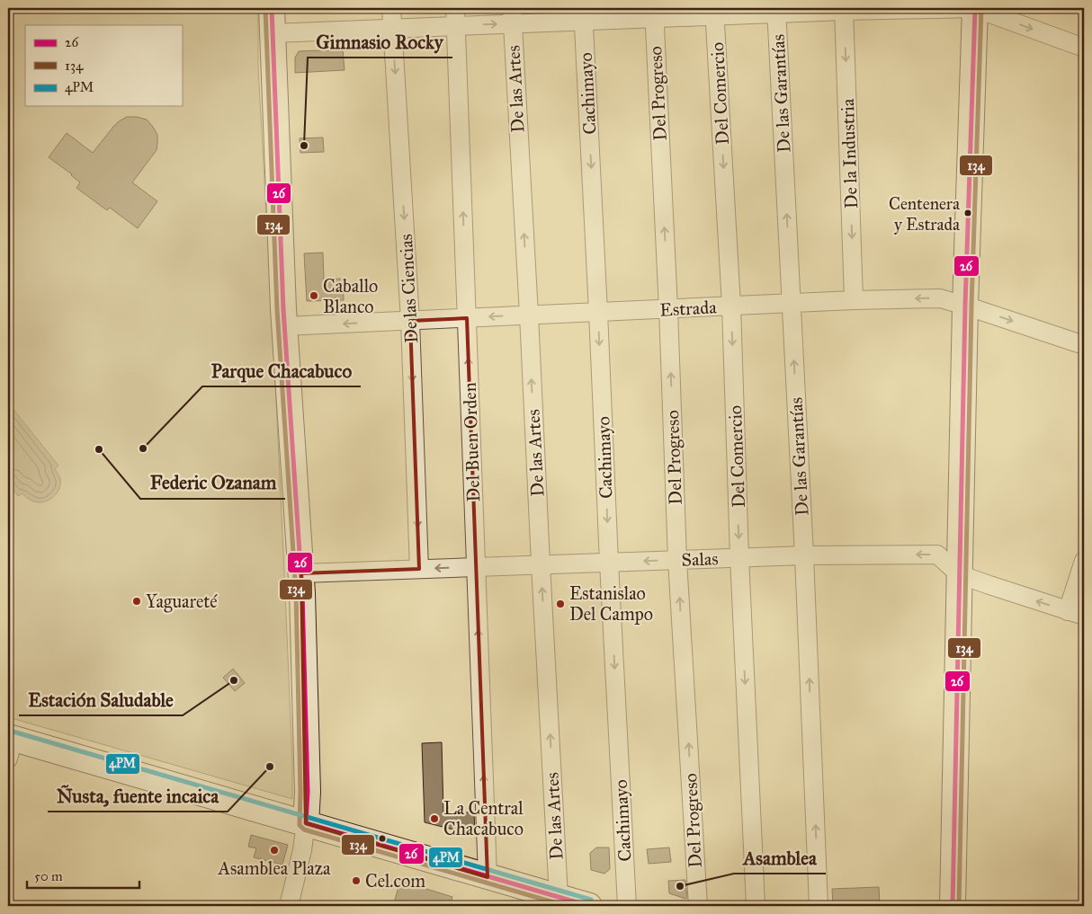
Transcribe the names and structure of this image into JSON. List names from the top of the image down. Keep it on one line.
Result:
{"streets":{"street":["De las Artes","Cachimayo","Del Progreso","Del Comercio","De las Garantías","De la Industria","De las Ciencias","Estrada","Del Buen Orden","Salas"]},"crossings":[["De las Artes","Estrada"],["De las Artes","Salas"],["Cachimayo","Estrada"],["Cachimayo","Salas"],["Del Progreso","Estrada"],["Del Progreso","Salas"],["Del Comercio","Estrada"],["Del Comercio","Salas"],["De las Garantías","Estrada"],["De las Garantías","Salas"],["De la Industria","Estrada"],["De las Ciencias","Estrada"],["De las Ciencias","Salas"],["Estrada","Del Buen Orden"],["Del Buen Orden","Salas"]],"one_way":["De las Artes","Cachimayo","Del Progreso","Del Comercio","Del Buen Orden","Salas"],"places":["Gimnasio Rocky","Centenera y Estrada","Caballo Blanco","Parque Chacabuco","Federic Ozanam","Yaguareté","Estanislao Del Campo","Estación Saludable","Ñusta, fuente incaica","La Central Chacabuco","Asamblea Plaza","Cel.com","Asamblea"],"lines":["transit line 26","transit line 134","transit line 4PM"],"legend":["26","134","4PM"],"scale_bar":"50 m"}
